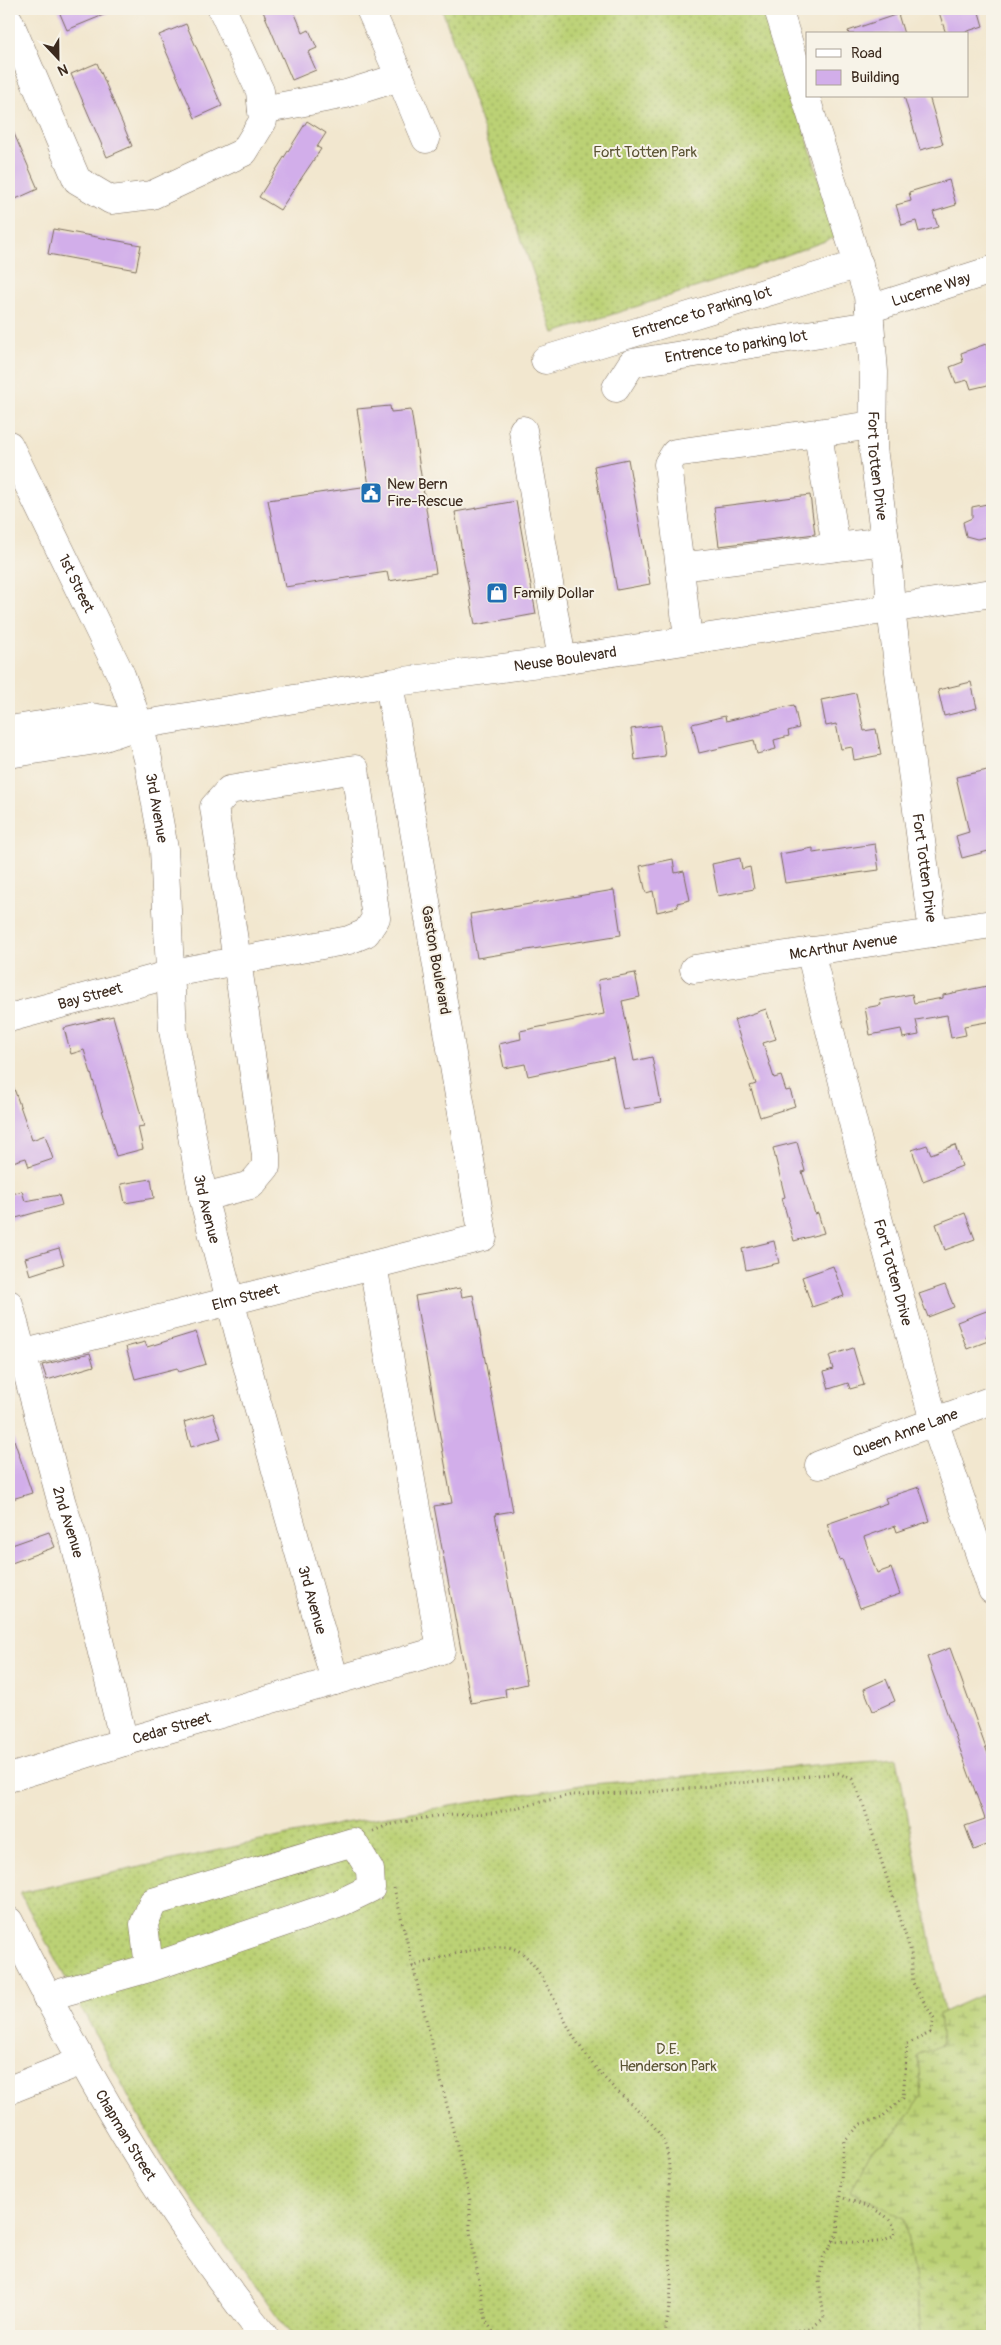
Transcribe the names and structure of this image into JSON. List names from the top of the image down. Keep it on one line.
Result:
{"streets":{"street":["Lucerne Way","Entrence to Parking lot","Entrence to parking lot","Fort Totten Drive","1st Street","Neuse Boulevard","3rd Avenue","McArthur Avenue","Gaston Boulevard","Bay Street","Elm Street","Queen Anne Lane","2nd Avenue","Cedar Street","Chapman Street"]},"crossings":[["Lucerne Way","Entrence to parking lot"],["Lucerne Way","Fort Totten Drive"],["Entrence to Parking lot","Fort Totten Drive"],["Entrence to parking lot","Fort Totten Drive"],["Fort Totten Drive","Neuse Boulevard"],["Fort Totten Drive","McArthur Avenue"],["Fort Totten Drive","Queen Anne Lane"],["1st Street","Neuse Boulevard"],["1st Street","3rd Avenue"],["Neuse Boulevard","3rd Avenue"],["Neuse Boulevard","Gaston Boulevard"],["3rd Avenue","Bay Street"],["3rd Avenue","Elm Street"],["3rd Avenue","Cedar Street"],["Gaston Boulevard","Elm Street"],["Elm Street","2nd Avenue"],["Elm Street","Cedar Street"],["2nd Avenue","Cedar Street"]],"parks":["Fort Totten Park","D.E. Henderson Park"],"places":{"public building":["New Bern Fire-Rescue"],"shop":["Family Dollar"]},"legend":["Road","Building"],"north":"bottom"}
